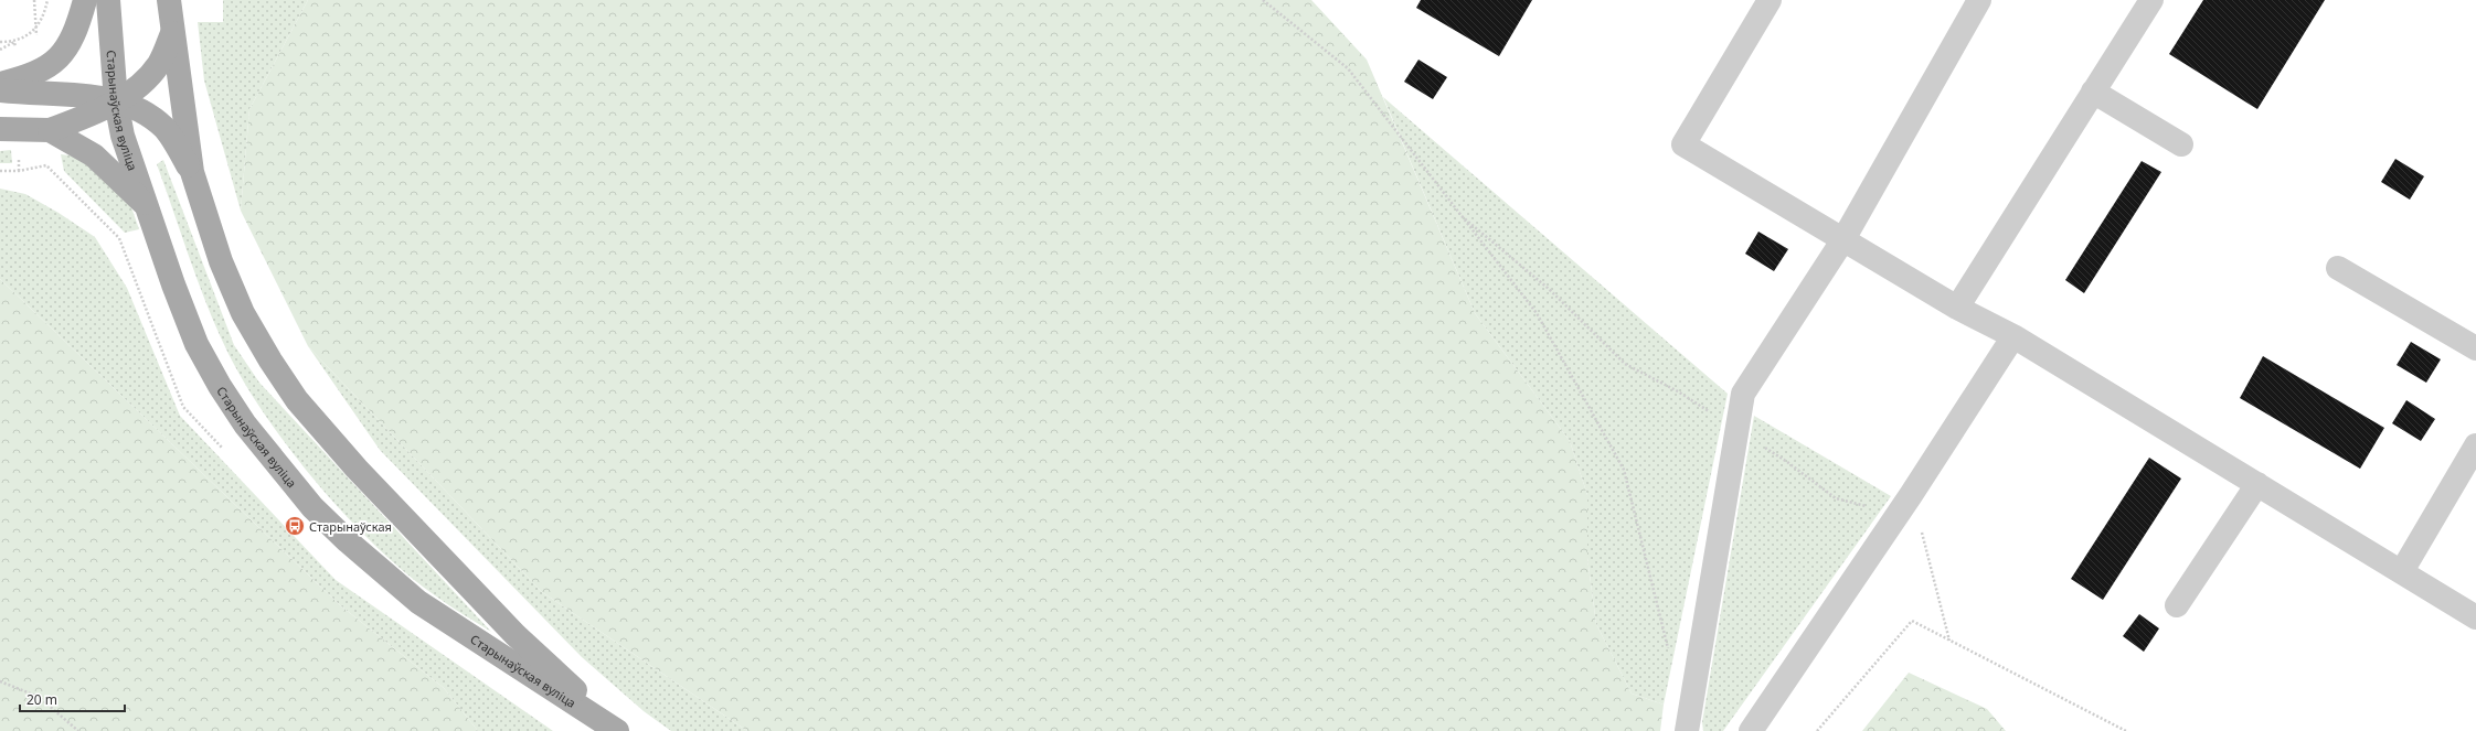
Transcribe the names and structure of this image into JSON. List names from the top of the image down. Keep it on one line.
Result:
{"streets":{"main road":["Старынаўская вуліца"]},"places":{"bus stop":["Старынаўская"]},"scale_bar":"20 m"}
